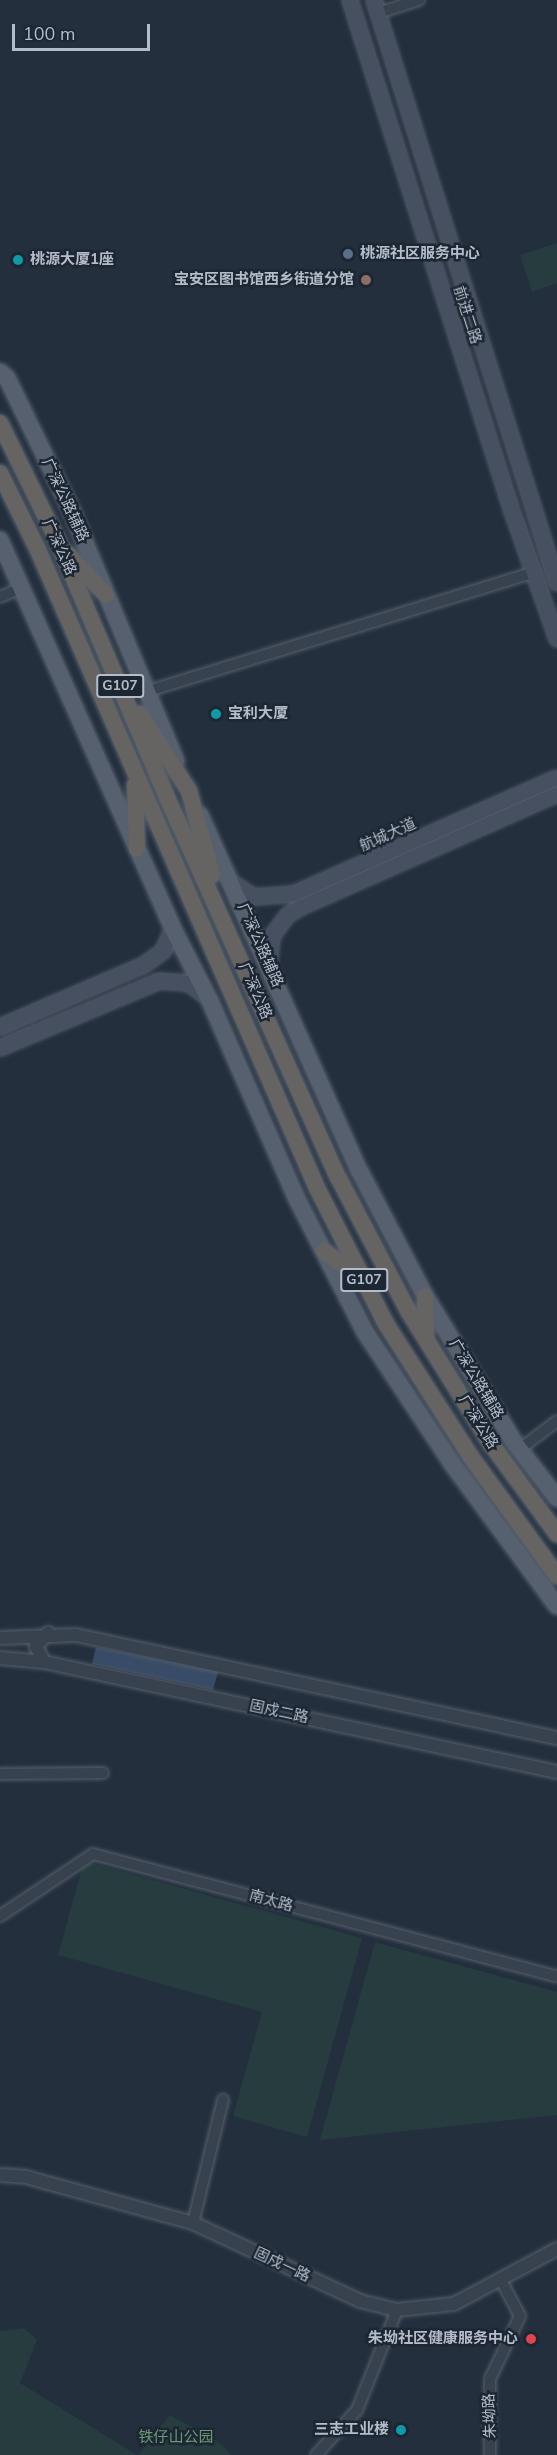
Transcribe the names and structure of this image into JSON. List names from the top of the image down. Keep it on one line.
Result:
{"streets":{"highway":["广深公路","G107"],"main road":["前进二路","广深公路辅路","航城大道"],"street":["固戍二路","南太路","固戍一路","朱坳路"]},"crossings":[["广深公路辅路","航城大道"],["固戍一路","朱坳路"]],"parks":["铁仔山公园"],"places":["桃源社区服务中心","桃源大厦1座","宝安区图书馆西乡街道分馆","宝利大厦","朱坳社区健康服务中心","三志工业楼"],"scale_bar":"100 m"}
